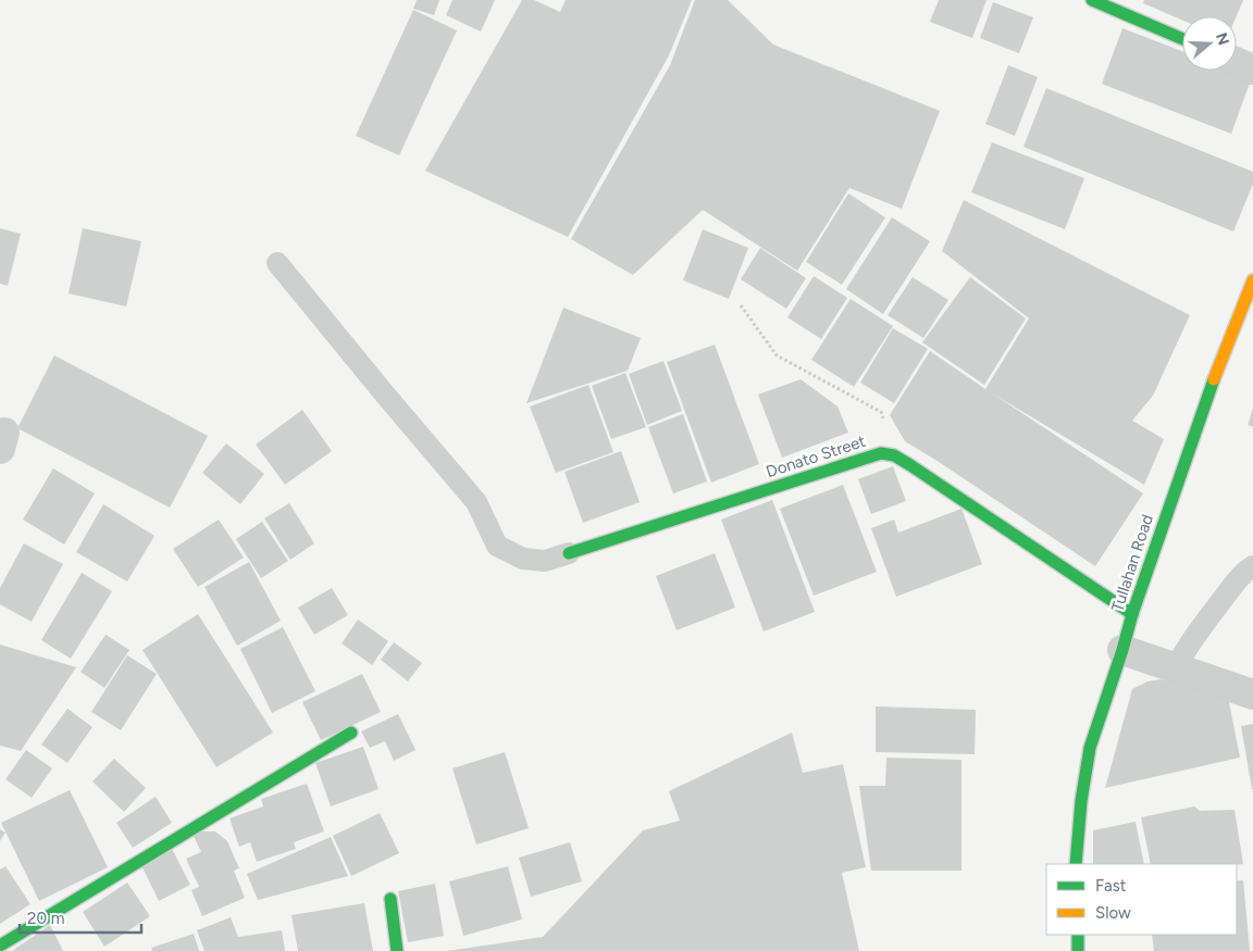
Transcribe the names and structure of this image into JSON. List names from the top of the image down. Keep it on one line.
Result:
{"streets":{"street":["Donato Street","Tullahan Road"]},"legend":["Fast","Slow"],"scale_bar":"20 m","north":"right"}
